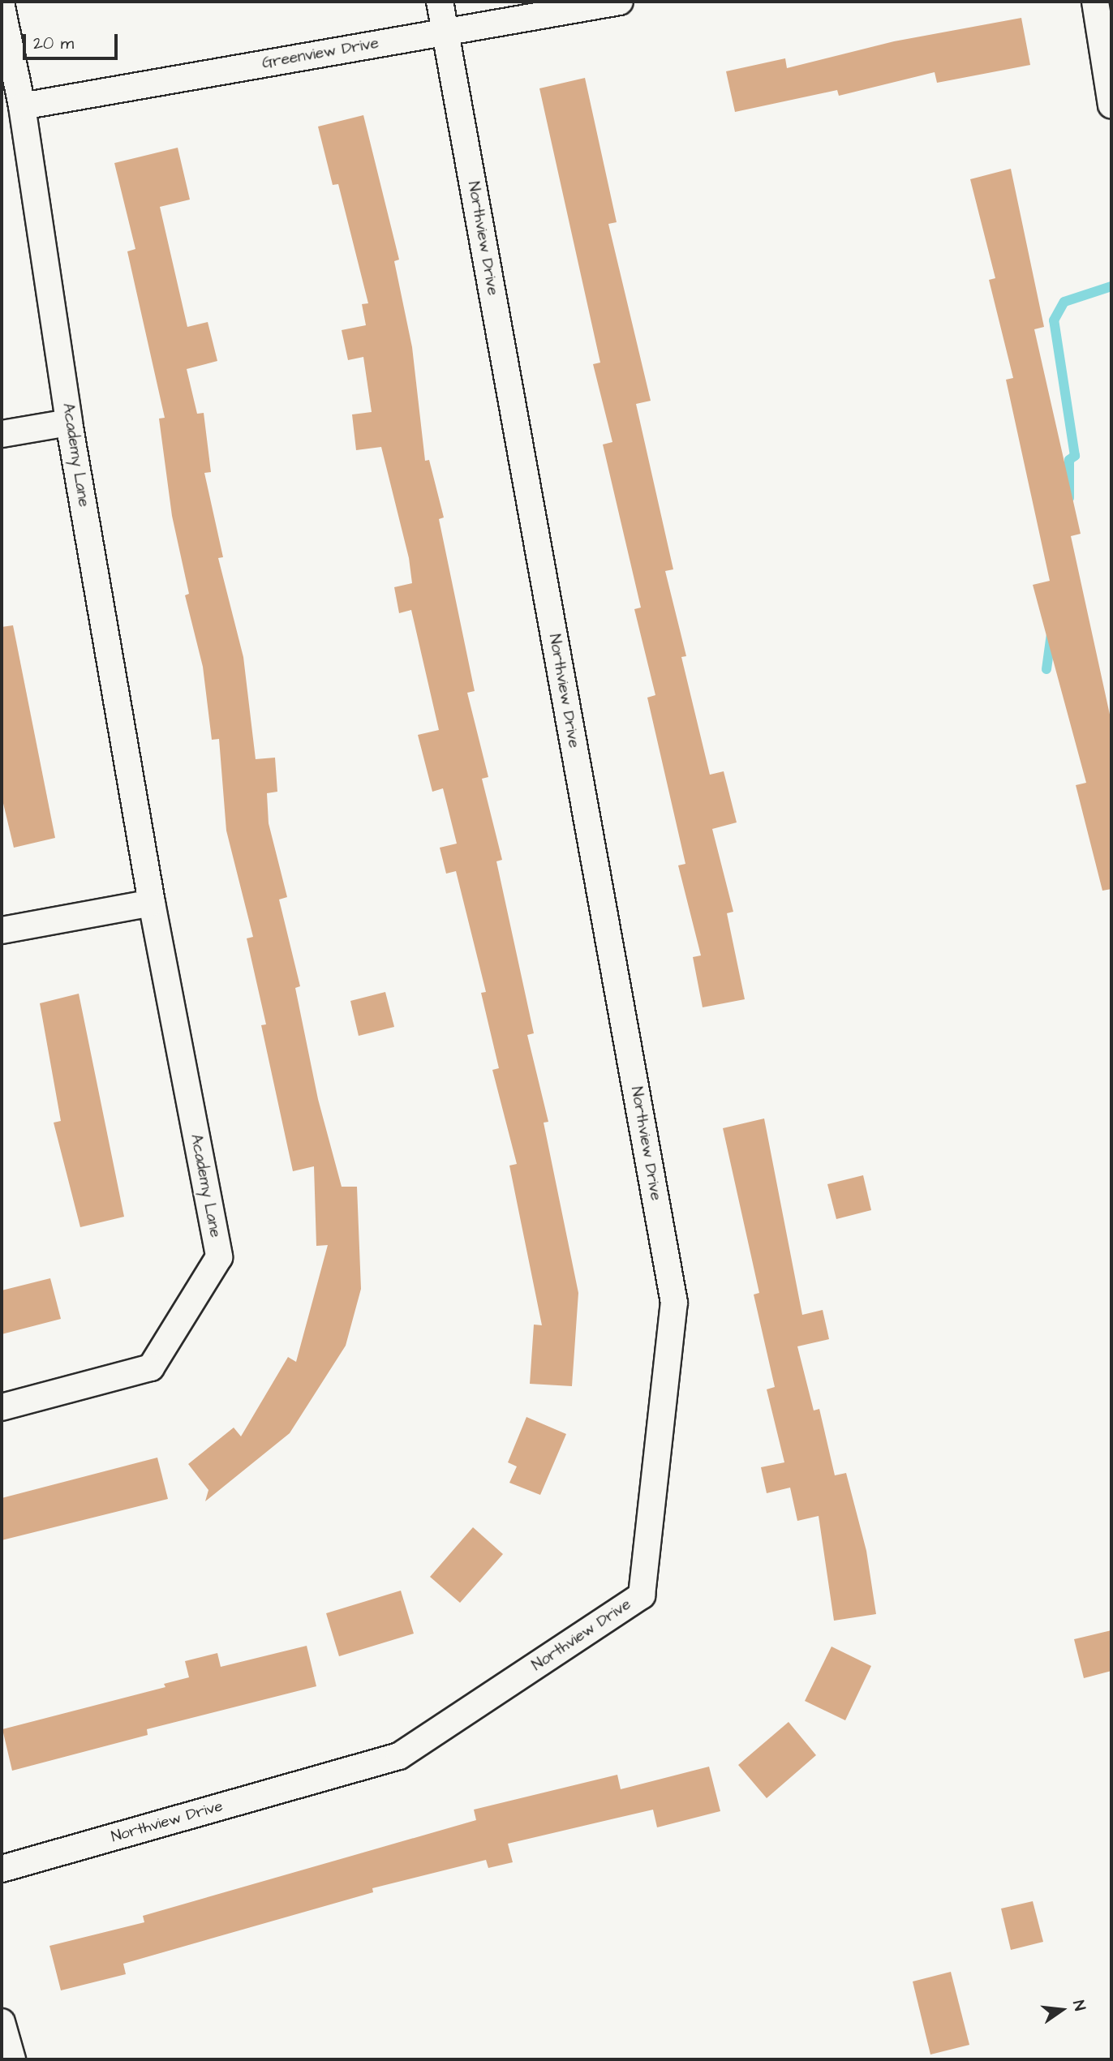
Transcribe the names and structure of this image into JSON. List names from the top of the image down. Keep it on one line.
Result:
{"streets":{"street":["Greenview Drive","Northview Drive","Academy Lane"]},"crossings":[["Greenview Drive","Northview Drive"],["Greenview Drive","Academy Lane"]],"scale_bar":"20 m","north":"right"}
